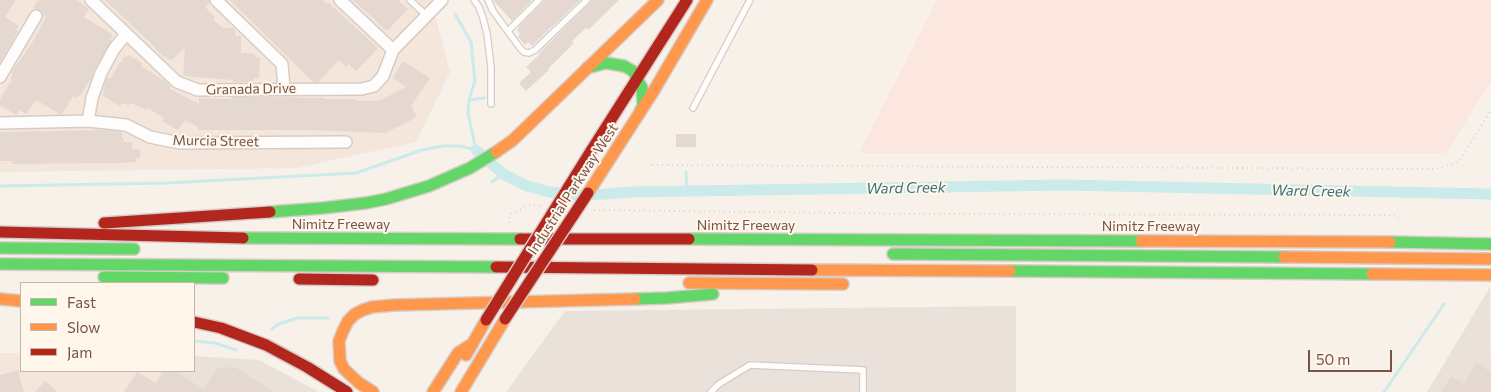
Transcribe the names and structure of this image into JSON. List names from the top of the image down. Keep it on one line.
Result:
{"streets":{"main road":["Industrial Parkway West","Nimitz Freeway"],"street":["Granada Drive","Murcia Street"]},"water":["Ward Creek"],"legend":["Fast","Slow","Jam"],"scale_bar":"50 m"}
